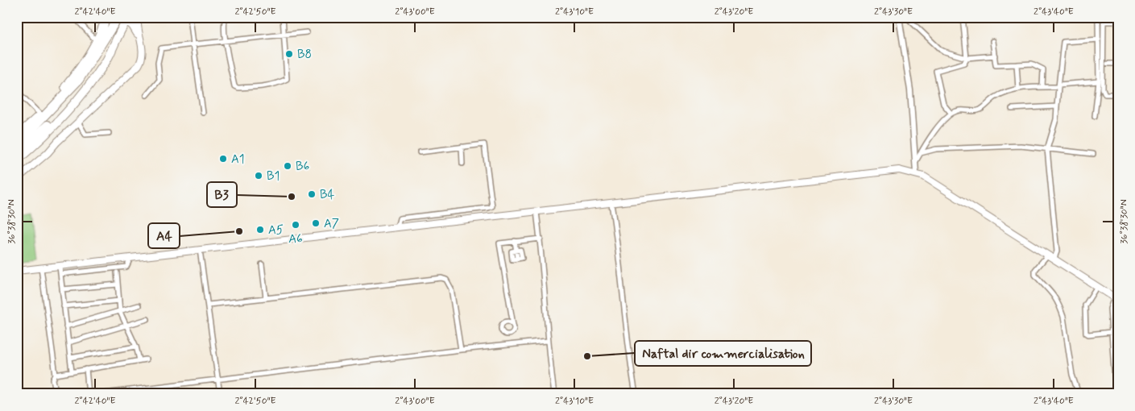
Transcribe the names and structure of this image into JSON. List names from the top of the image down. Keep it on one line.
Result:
{"places":["B8","A1","B6","B1","B4","B3","A7","A6","A5","A4","Naftal dir commercialisation"],"coordinates":["2°42'40\"E","2°42'50\"E","2°43'00\"E","2°43'10\"E","2°43'20\"E","2°43'30\"E","2°43'40\"E","36°38'30\"N"]}
